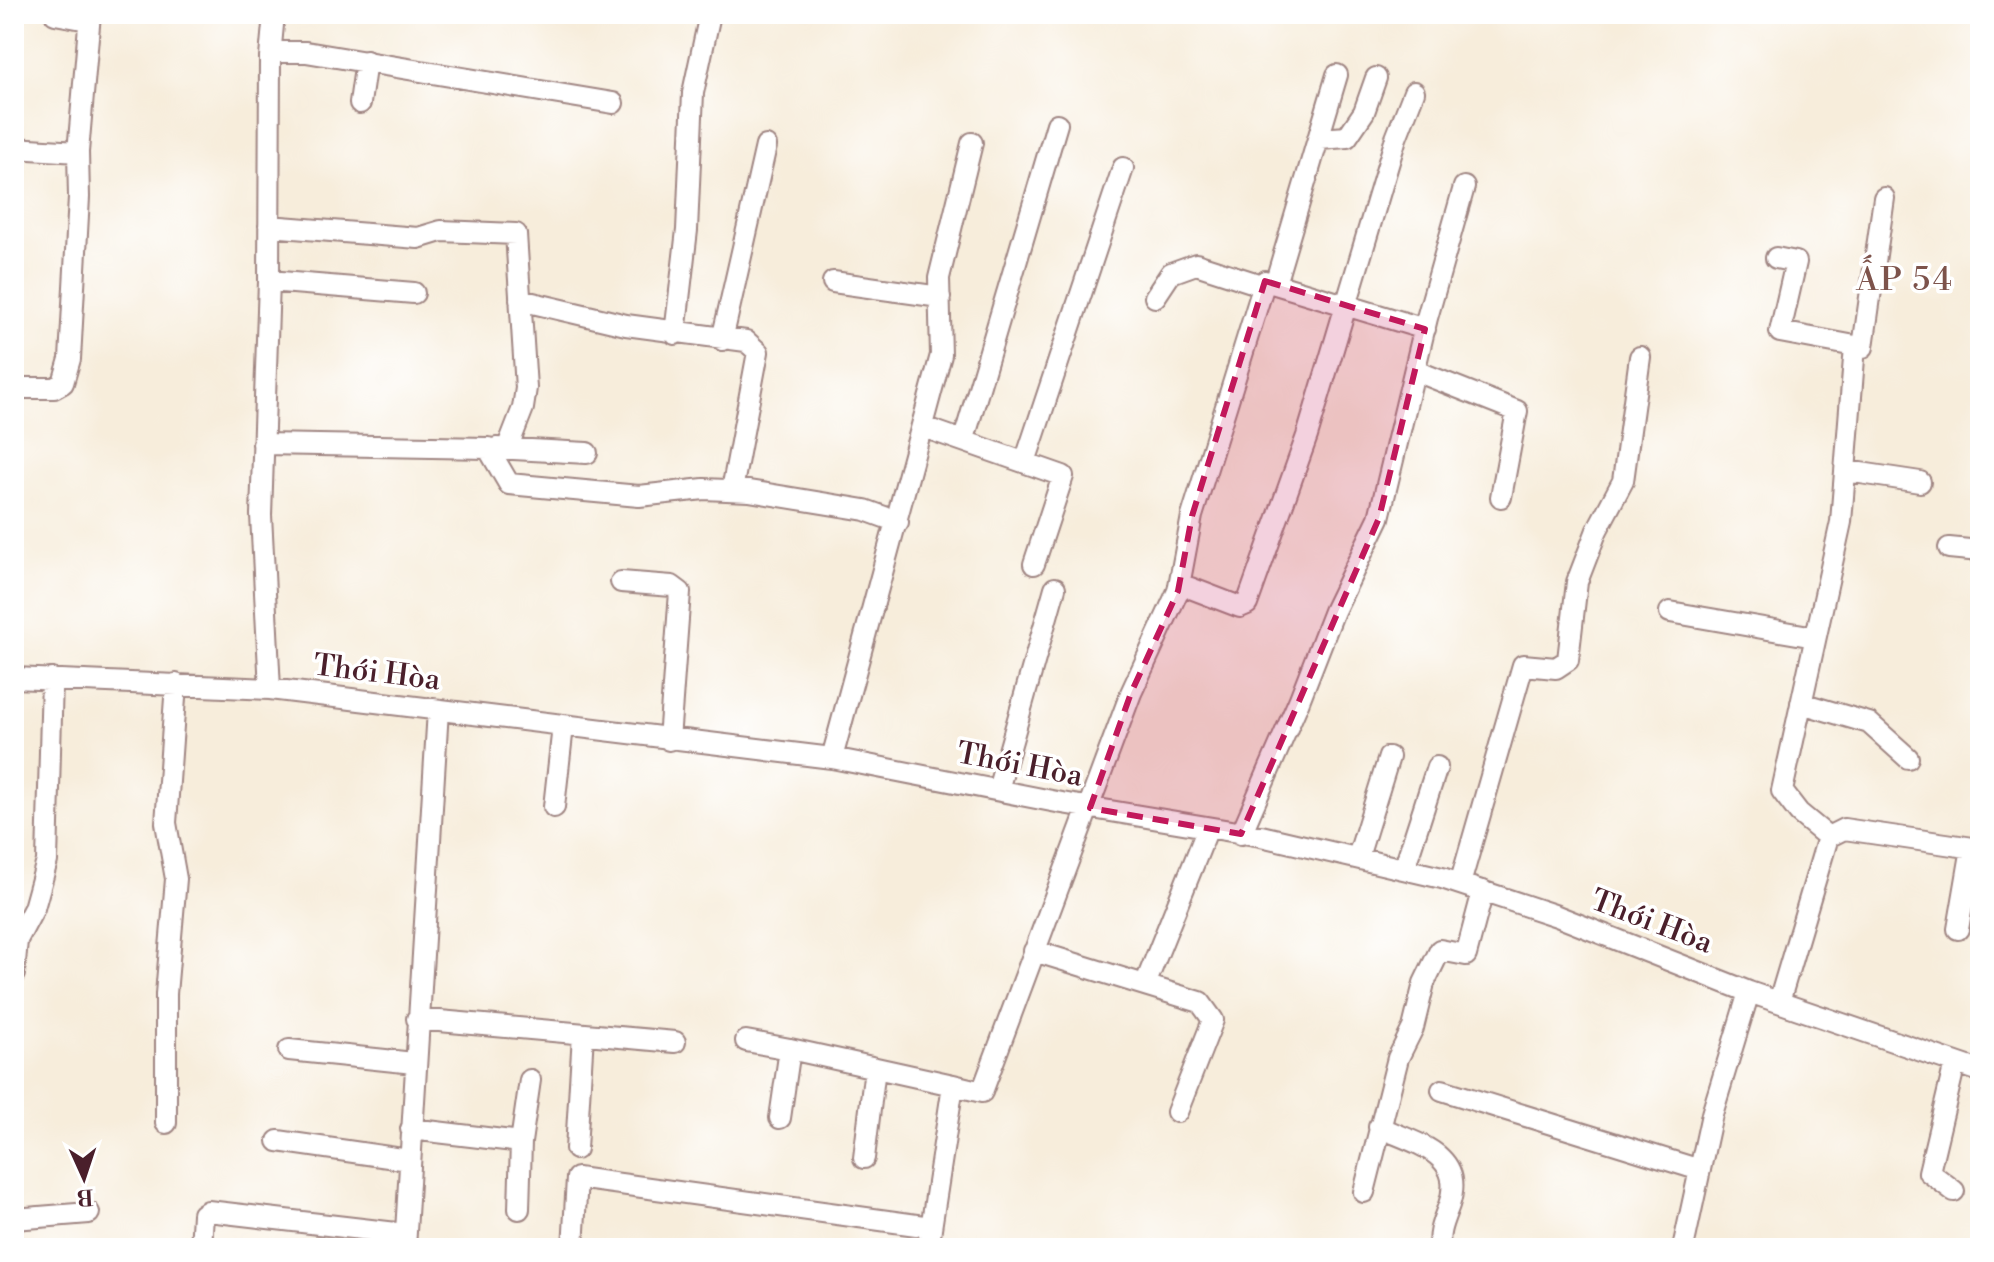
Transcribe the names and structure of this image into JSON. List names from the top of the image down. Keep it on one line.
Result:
{"streets":{"street":["Thới Hòa"]},"districts":["ẤP 54"],"north":"bottom"}
